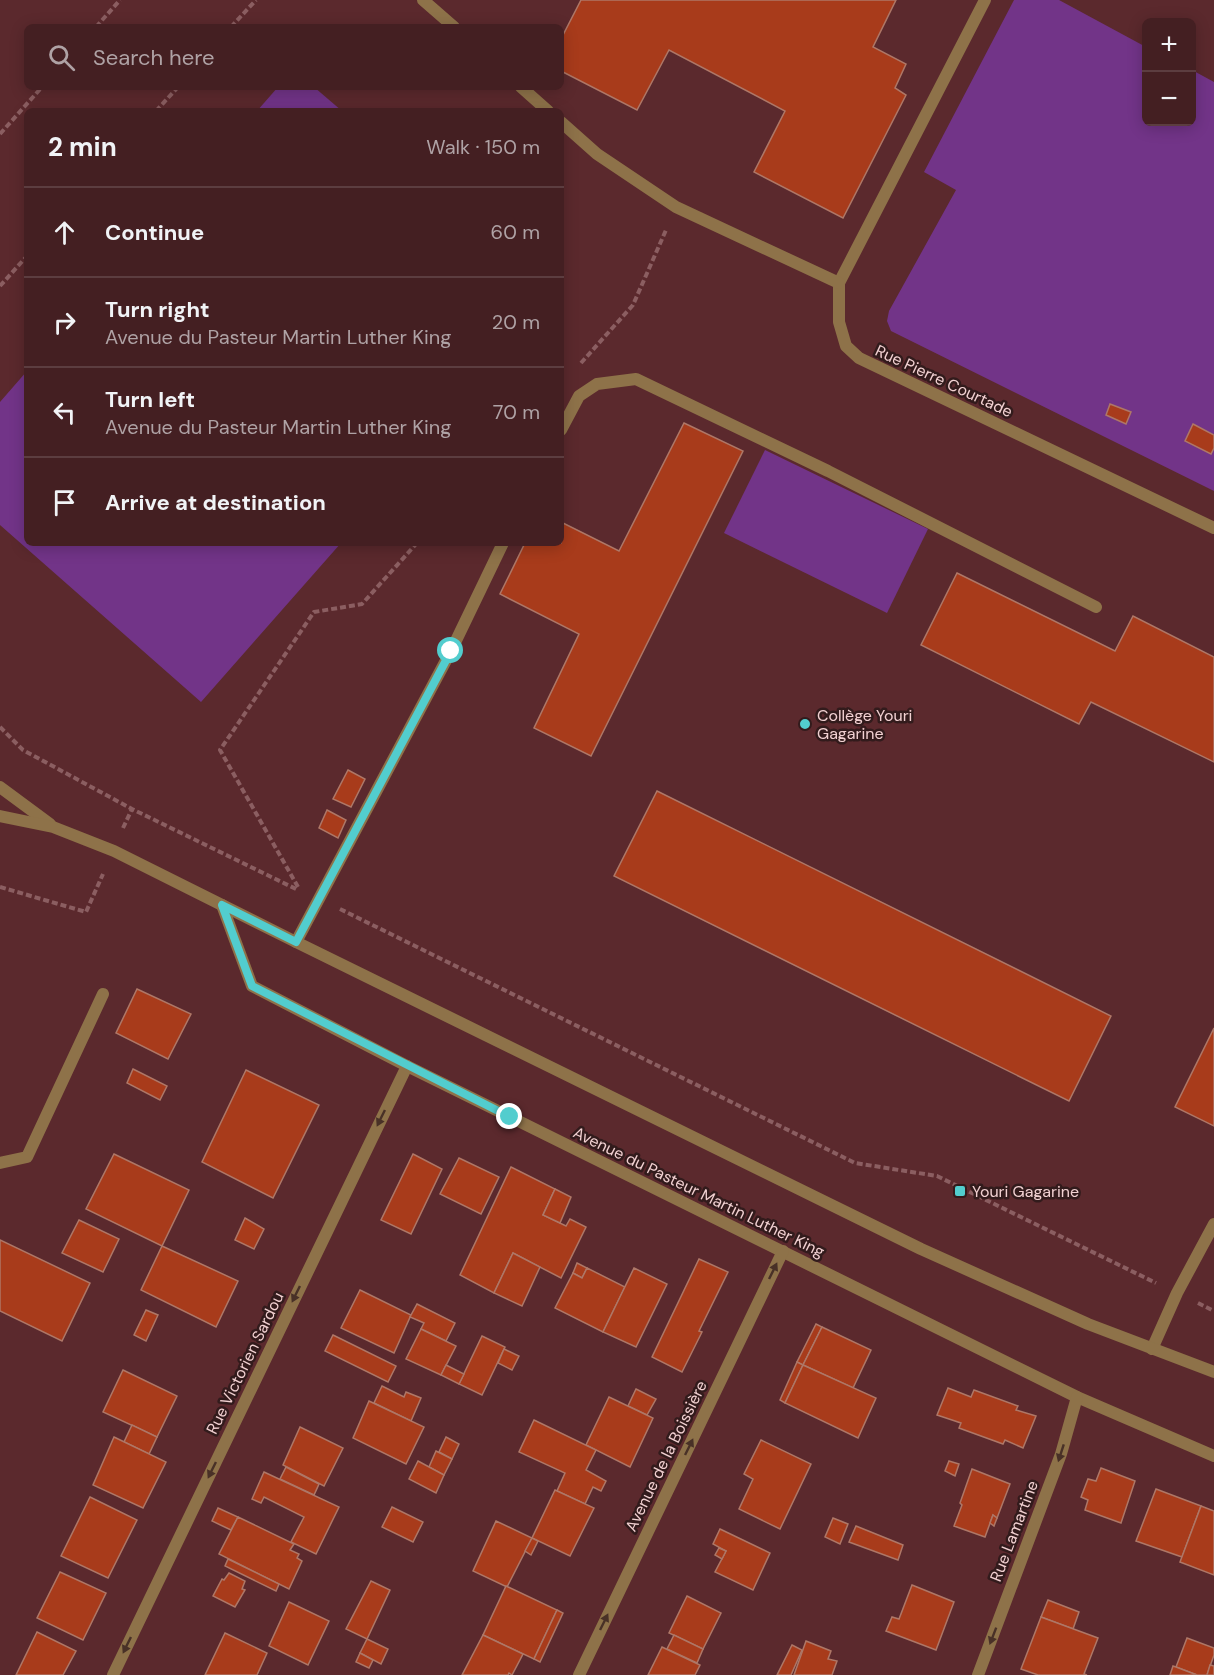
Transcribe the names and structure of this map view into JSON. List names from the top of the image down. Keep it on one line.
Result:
{"streets":{"street":["Rue Pierre Courtade","Avenue du Pasteur Martin Luther King","Rue Victorien Sardou","Avenue de la Boissière","Rue Lamartine"]},"crossings":[["Avenue du Pasteur Martin Luther King","Rue Victorien Sardou"],["Avenue du Pasteur Martin Luther King","Avenue de la Boissière"],["Avenue du Pasteur Martin Luther King","Rue Lamartine"]],"one_way":["Rue Victorien Sardou","Avenue de la Boissière","Rue Lamartine"],"places":{"other":["Collège Youri Gagarine"],"transit":["Youri Gagarine"]},"page":{"map_buttons":["+","−"],"search":"Search here","heading":["2 min","Walk · 150 m"],"list":[["Continue","60 m"],["Turn right","Avenue du Pasteur Martin Luther King","20 m"],["Turn left","Avenue du Pasteur Martin Luther King","70 m"],"Arrive at destination"]}}
